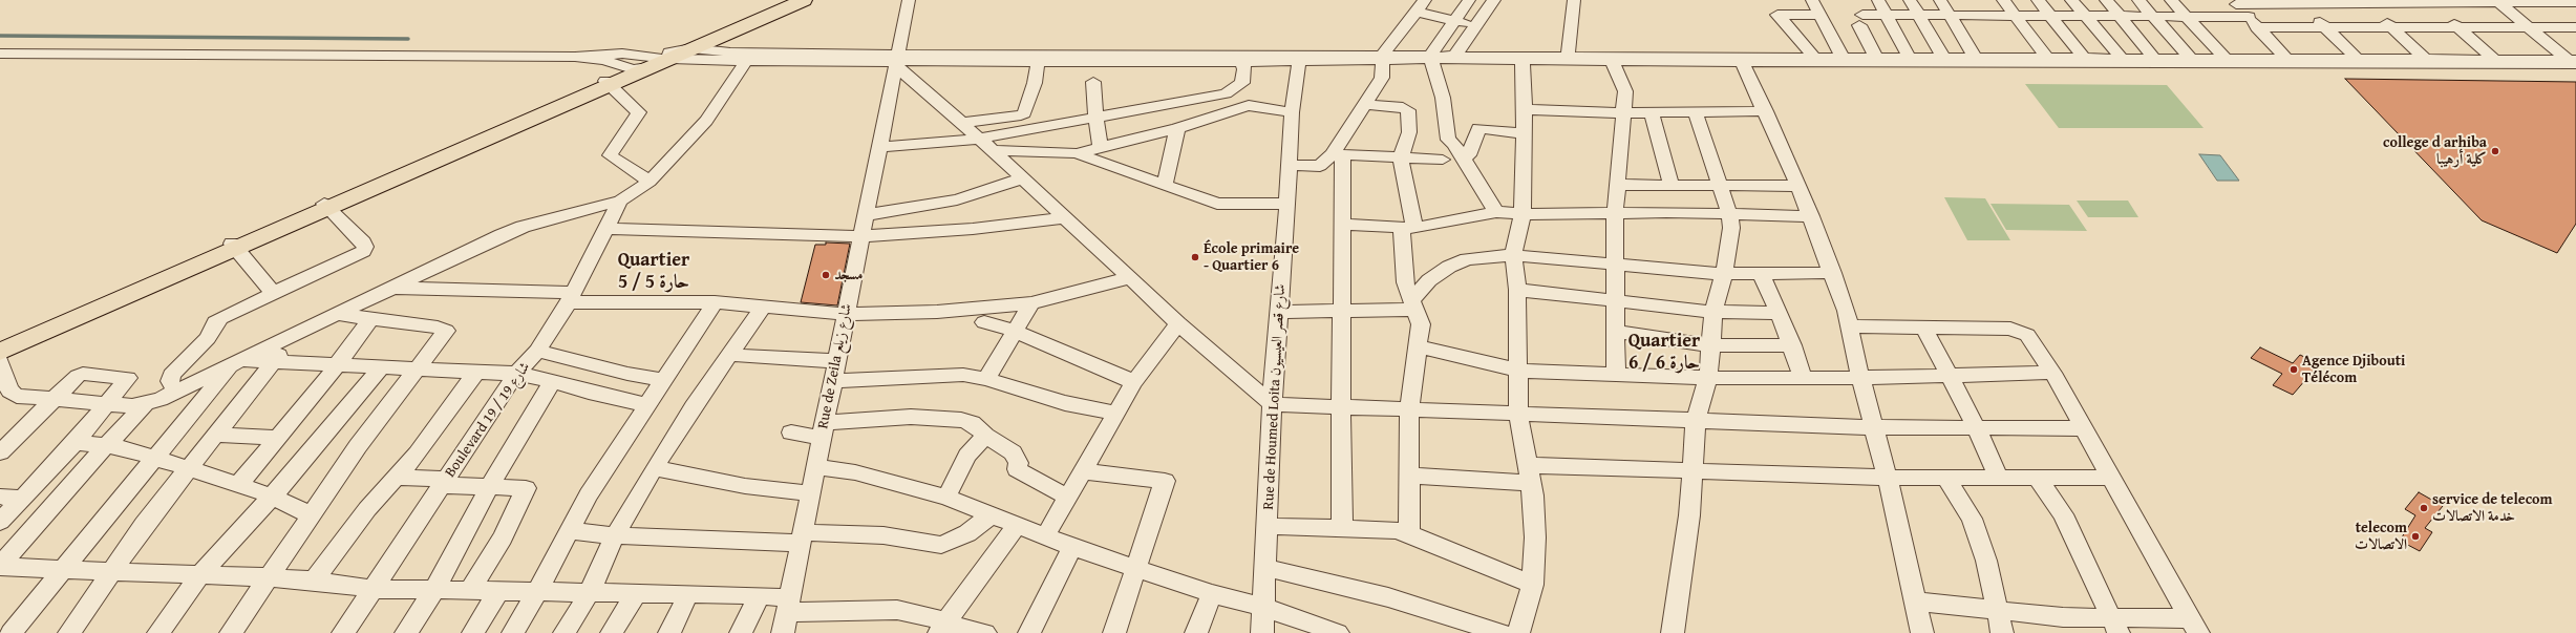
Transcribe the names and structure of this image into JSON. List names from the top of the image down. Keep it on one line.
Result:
{"streets":{"street":["Rue de Zeila شارع زيلع","Rue de Houmed Loita شارع قصر العيسيون","Boulevard 19 / شارع 19"]},"districts":["Quartier 5 / حارة 5","Quartier 6 / حارة 6"],"places":["college d arhiba كلية أرهيبا","École primaire - Quartier 6","مسجد","Agence Djibouti Télécom","service de telecom خدمة الاتصالات","telecom الاتصالات"]}
